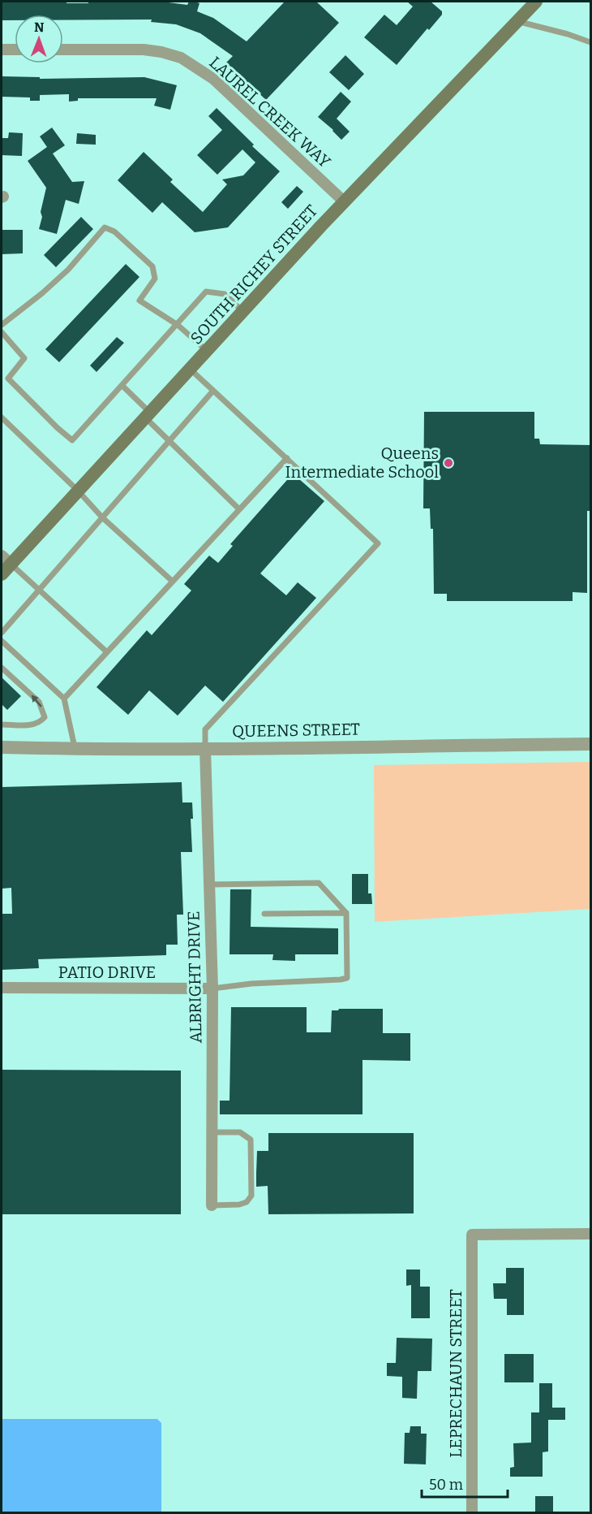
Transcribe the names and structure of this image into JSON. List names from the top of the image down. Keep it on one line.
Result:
{"streets":{"main road":["SOUTH RICHEY STREET"],"street":["LAUREL CREEK WAY","QUEENS STREET","PATIO DRIVE","ALBRIGHT DRIVE","LEPRECHAUN STREET"]},"crossings":[["LAUREL CREEK WAY","SOUTH RICHEY STREET"],["QUEENS STREET","ALBRIGHT DRIVE"],["PATIO DRIVE","ALBRIGHT DRIVE"]],"places":["Queens Intermediate School"],"scale_bar":"50 m","north":"top"}
